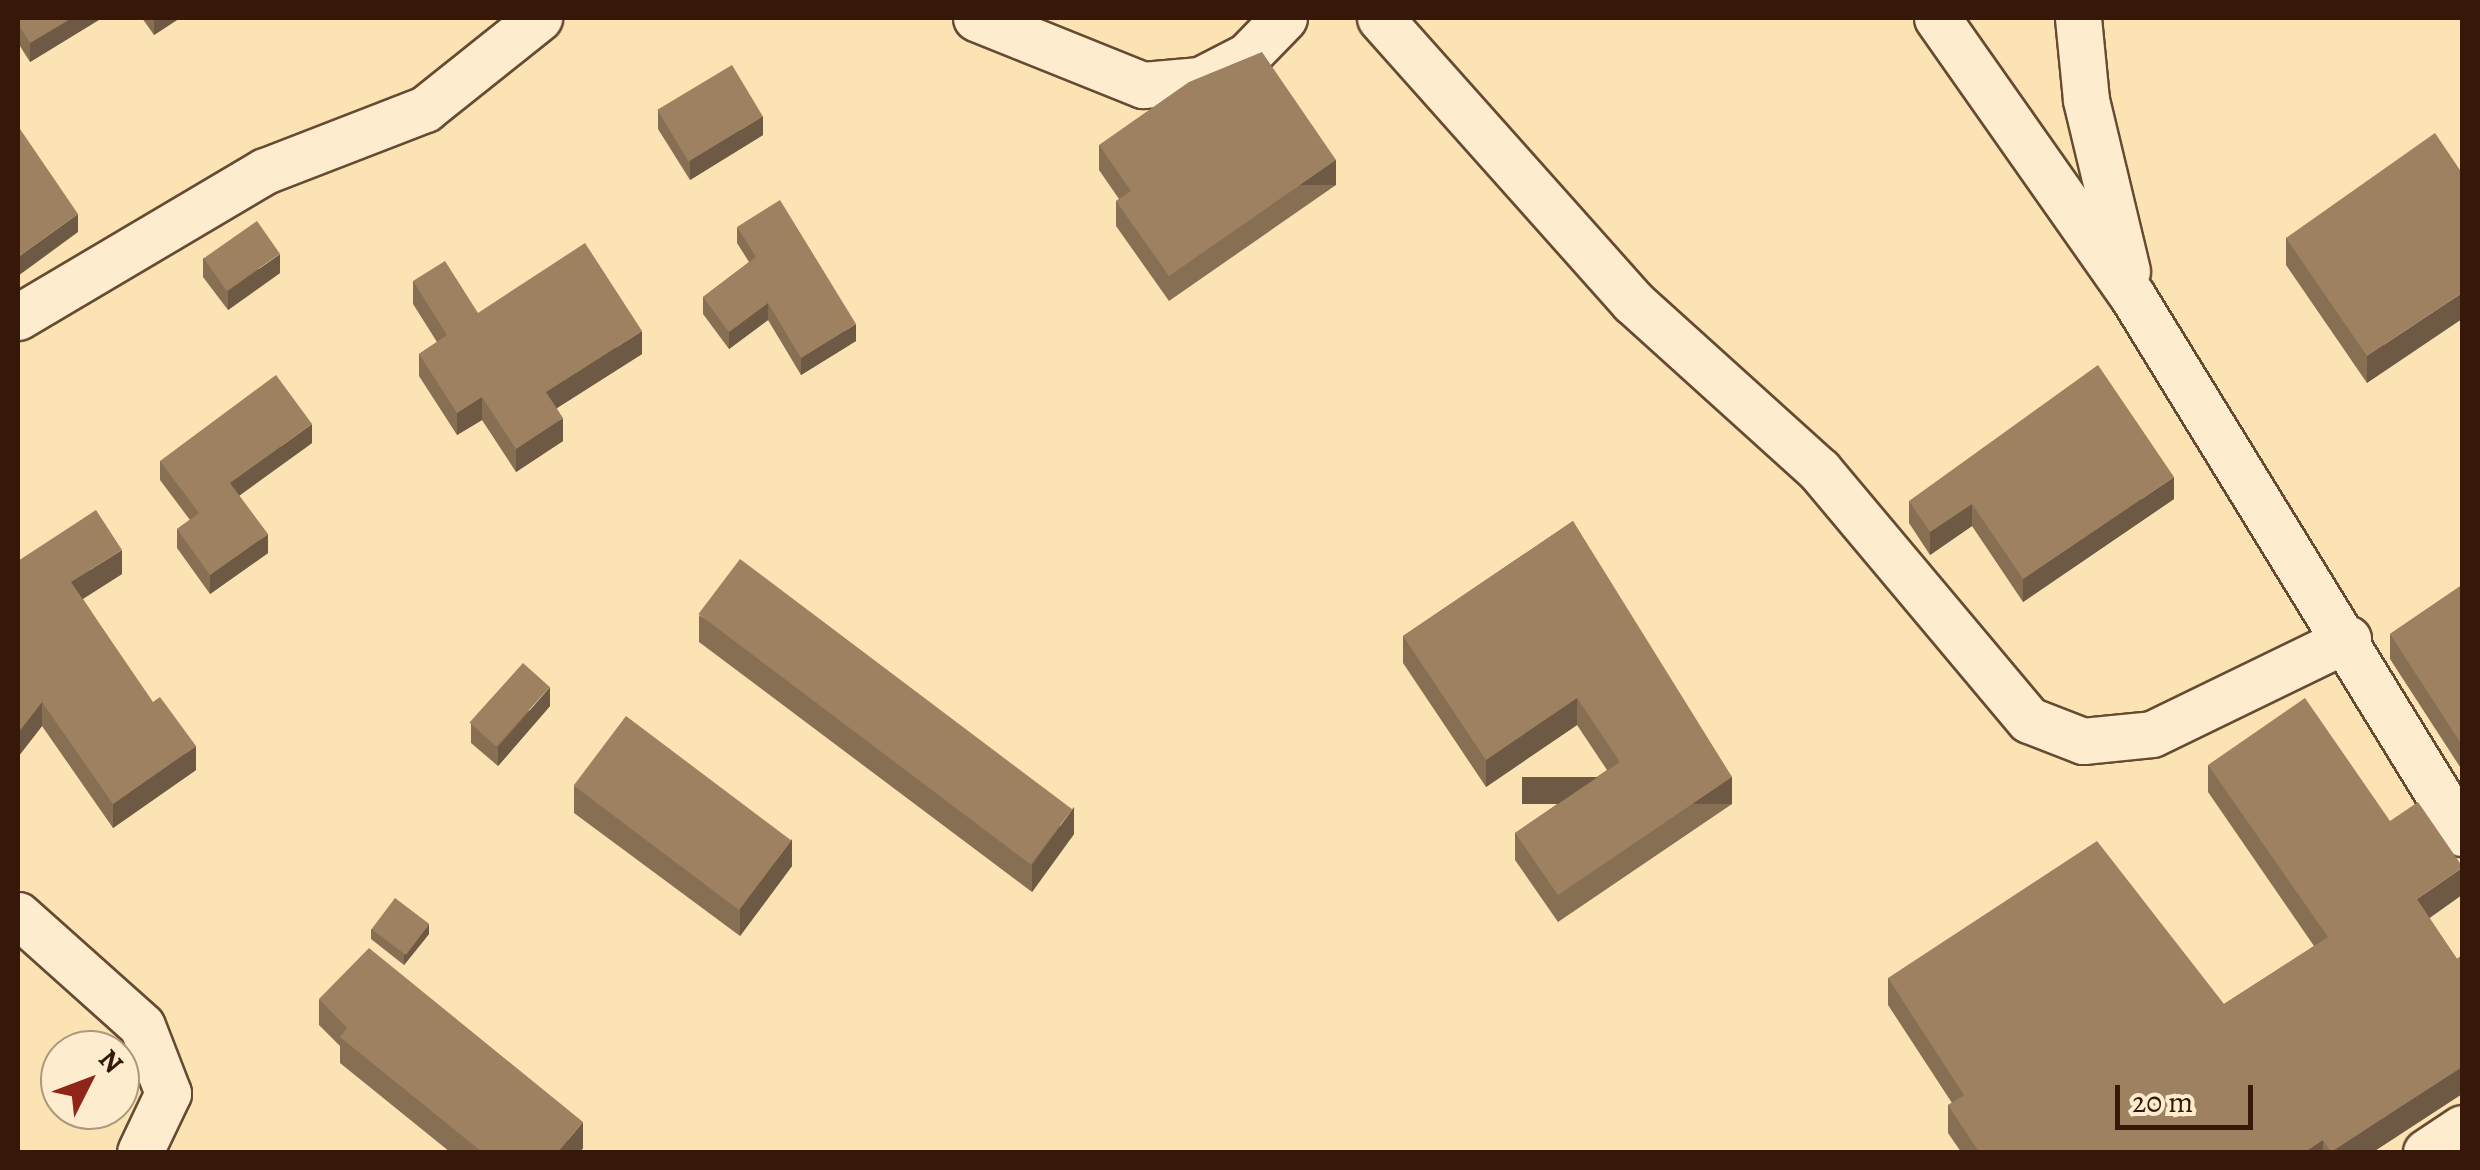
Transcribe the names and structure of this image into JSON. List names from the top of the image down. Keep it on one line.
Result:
{"scale_bar":"20 m","north":"top right"}
